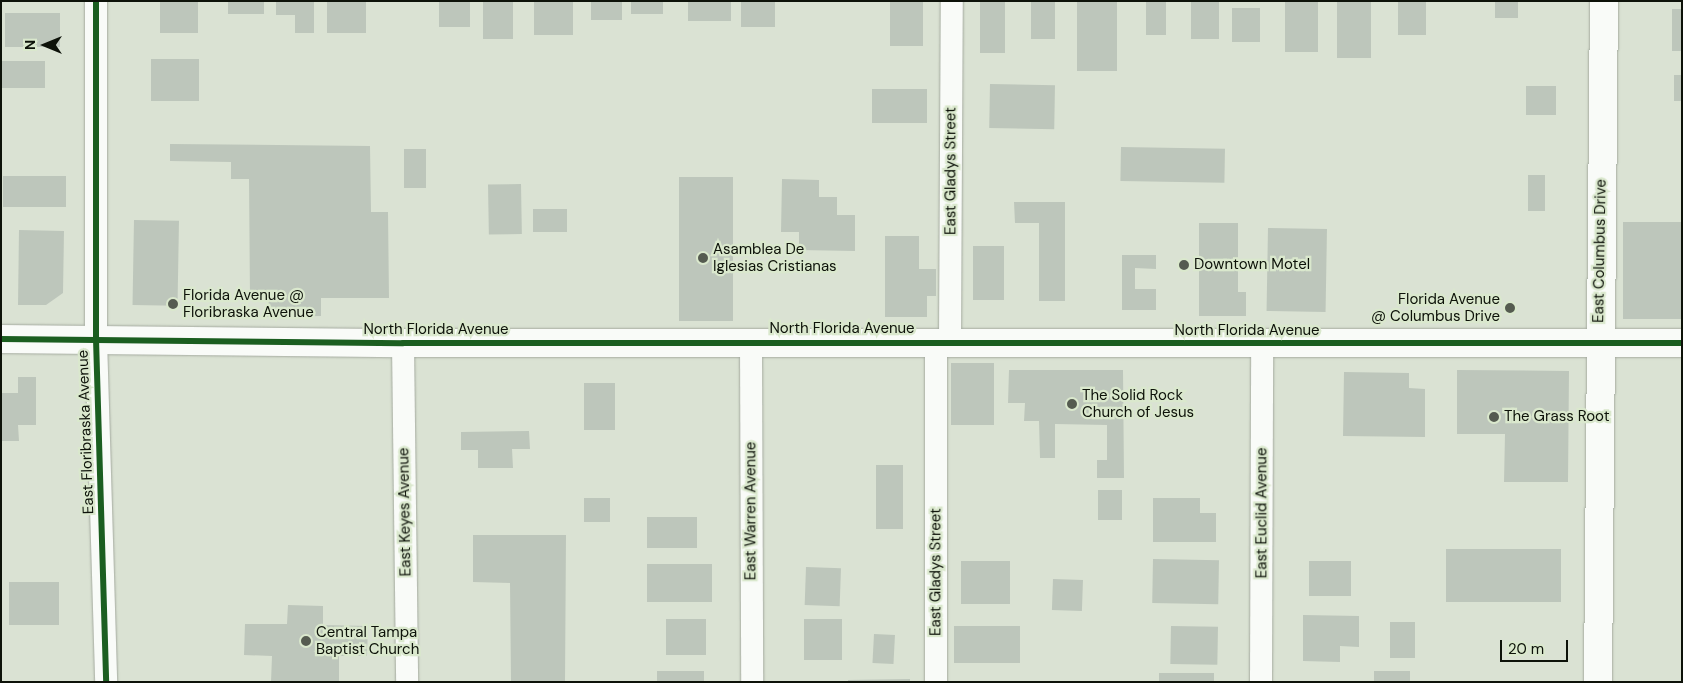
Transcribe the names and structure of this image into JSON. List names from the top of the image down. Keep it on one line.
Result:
{"streets":{"main road":["East Columbus Drive","North Florida Avenue"],"street":["East Gladys Street","East Floribraska Avenue","East Warren Avenue","East Keyes Avenue","East Euclid Avenue"]},"crossings":[["East Gladys Street","North Florida Avenue"],["East Columbus Drive","North Florida Avenue"],["North Florida Avenue","East Floribraska Avenue"],["North Florida Avenue","East Warren Avenue"],["North Florida Avenue","East Keyes Avenue"],["North Florida Avenue","East Euclid Avenue"]],"places":["Asamblea De Iglesias Cristianas","Downtown Motel","Florida Avenue @ Floribraska Avenue","Florida Avenue @ Columbus Drive","The Solid Rock Church of Jesus","The Grass Root","Central Tampa Baptist Church"],"scale_bar":"20 m","north":"left"}
